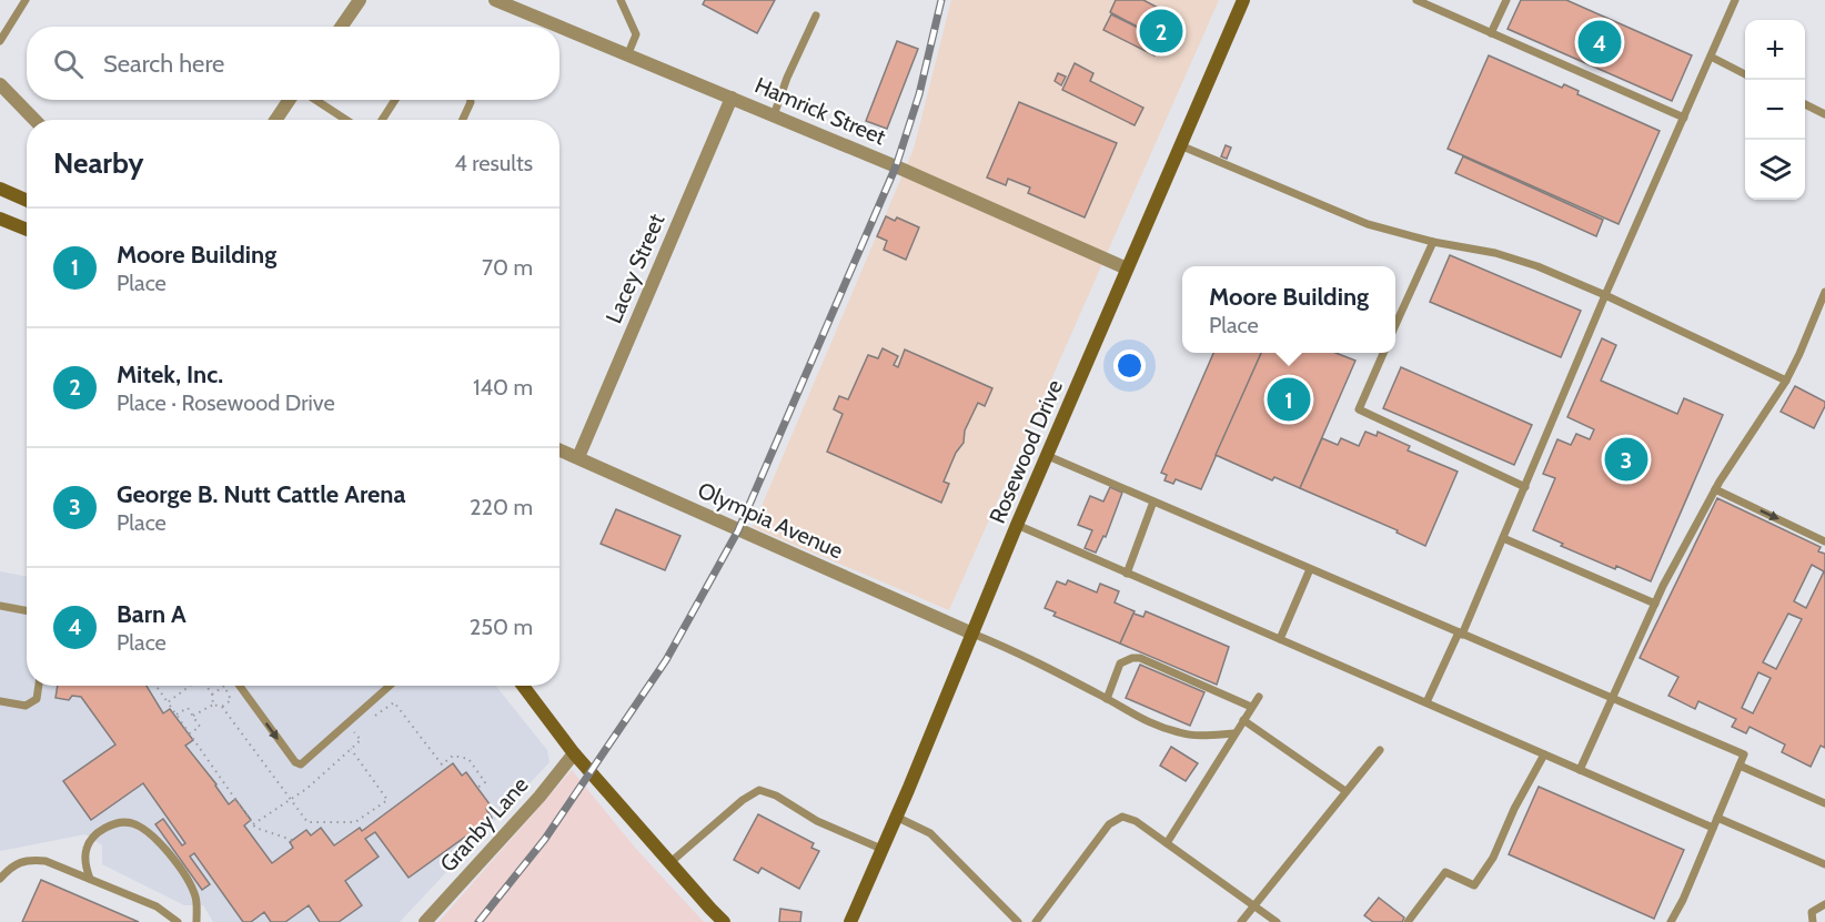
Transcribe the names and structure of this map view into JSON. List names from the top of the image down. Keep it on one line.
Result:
{"streets":{"main road":["Rosewood Drive"],"street":["Hamrick Street","Lacey Street","Olympia Avenue","Granby Lane"]},"crossings":[["Hamrick Street","Lacey Street"],["Hamrick Street","Rosewood Drive"],["Lacey Street","Olympia Avenue"],["Rosewood Drive","Olympia Avenue"]],"page":{"pins":["2","4","1","3"],"map_buttons":["+","−"],"search":"Search here","heading":["Nearby","4 results"],"list":[{"mark":"1","name":"Moore Building","note":"Place","value":"70 m"},{"mark":"2","name":"Mitek, Inc.","note":"Place · Rosewood Drive","value":"140 m"},{"mark":"3","name":"George B. Nutt Cattle Arena","note":"Place","value":"220 m"},{"mark":"4","name":"Barn A","note":"Place","value":"250 m"}],"popup":["Moore Building","Place"]}}
